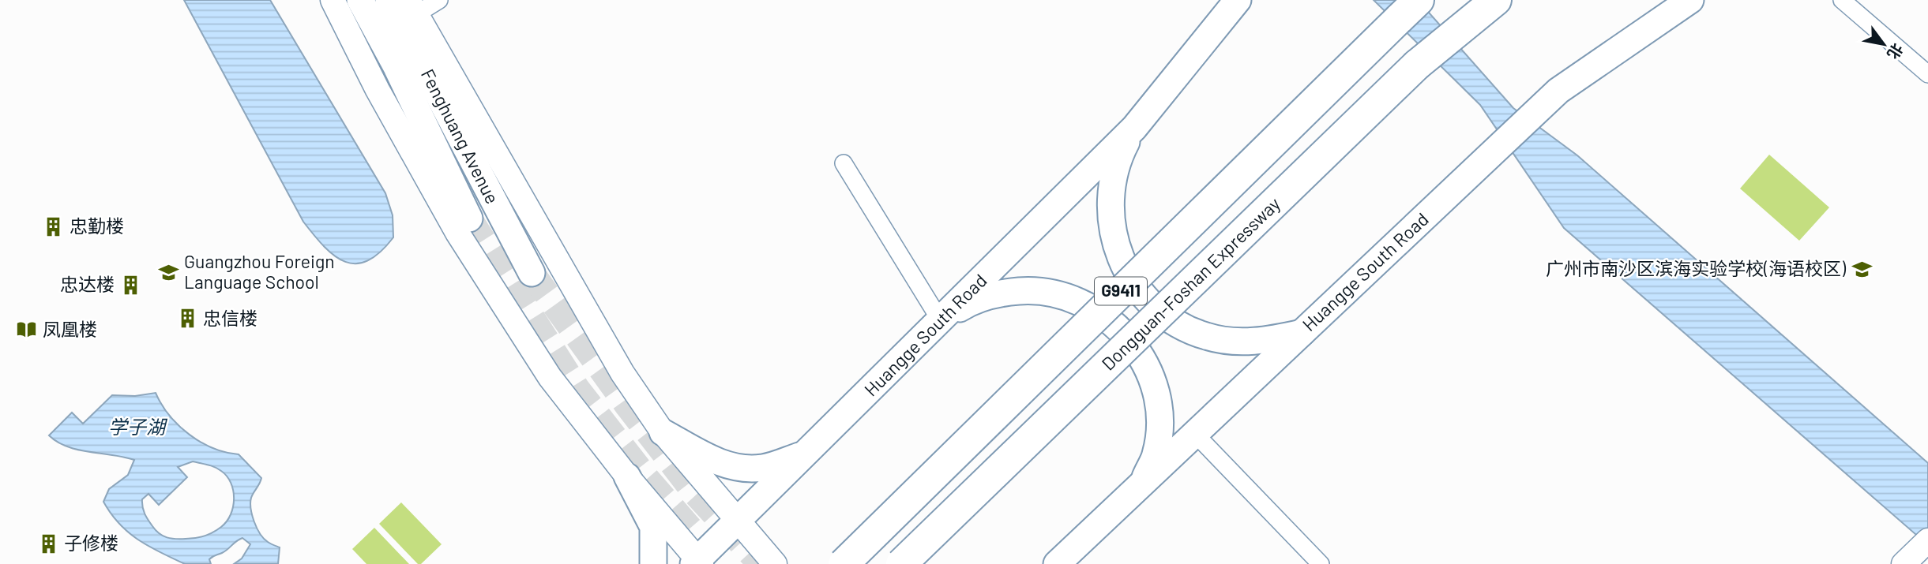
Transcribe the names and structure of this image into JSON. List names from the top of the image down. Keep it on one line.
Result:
{"streets":{"highway":["Dongguan-Foshan Expressway","G9411"],"main road":["Fenghuang Avenue","Huangge South Road"]},"water":["学子湖"],"places":{"building":["忠勤楼","忠达楼","忠信楼","子修楼"],"school or university":["广州市南沙区滨海实验学校(海语校区)","Guangzhou Foreign Language School"],"library":["凤凰楼"]},"north":"bottom right"}
